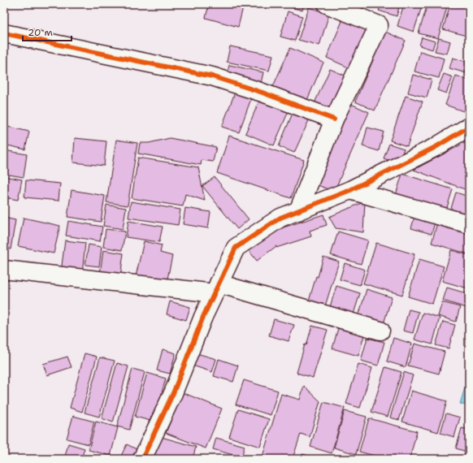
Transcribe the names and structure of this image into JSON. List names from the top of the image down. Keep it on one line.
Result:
{"scale_bar":"20 m"}
